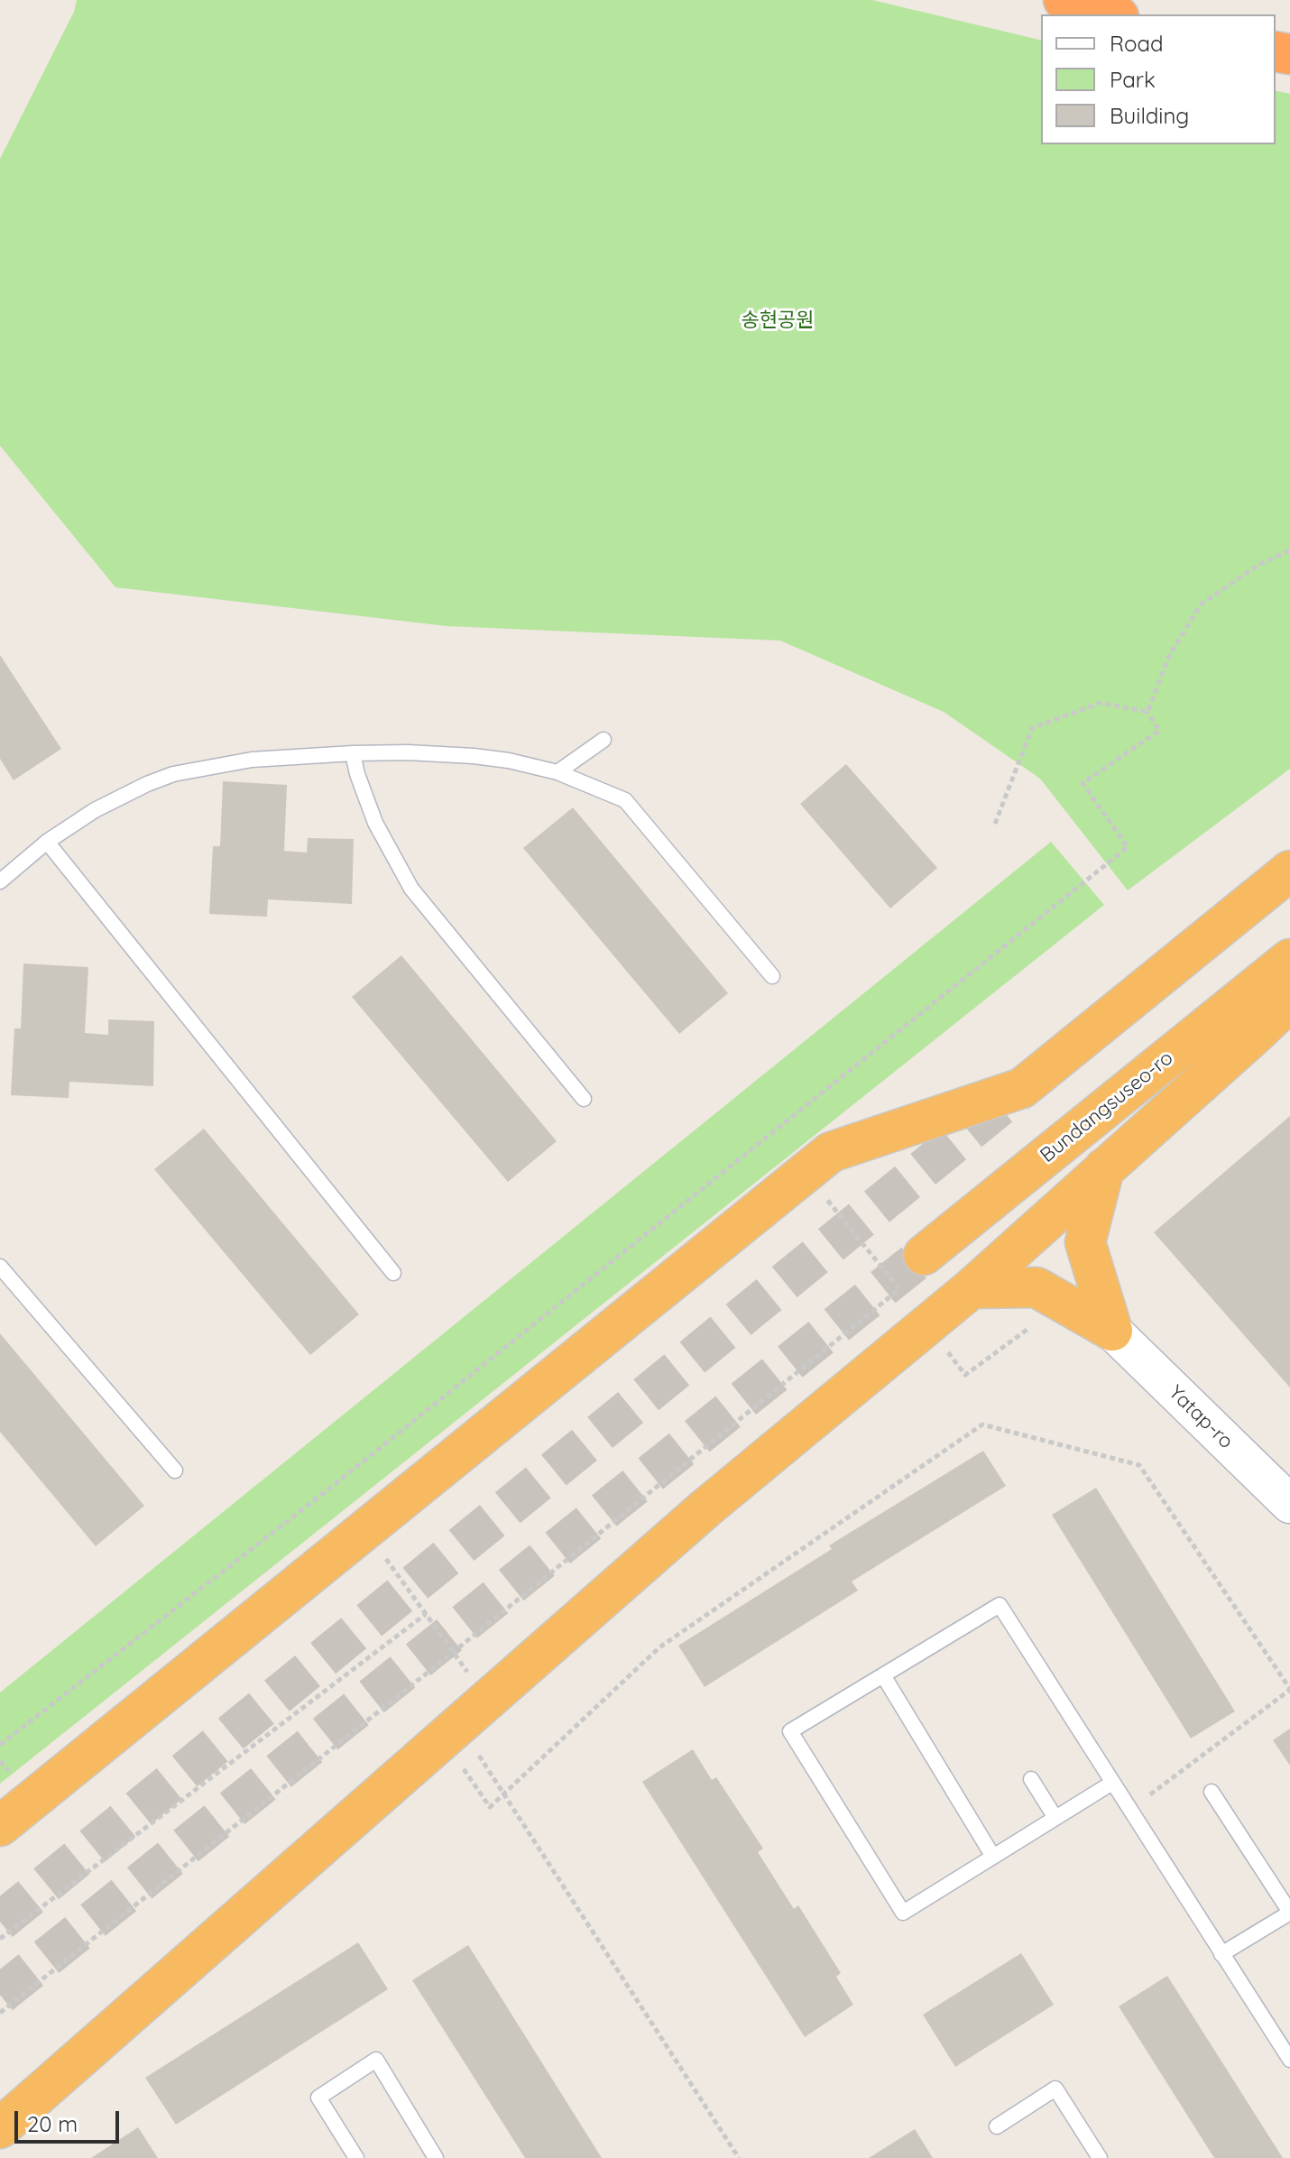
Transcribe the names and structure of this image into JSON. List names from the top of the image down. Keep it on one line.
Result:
{"streets":{"highway":["Bundangsuseo-ro"],"street":["Yatap-ro"]},"parks":["송현공원"],"legend":["Road","Park","Building"],"scale_bar":"20 m"}
